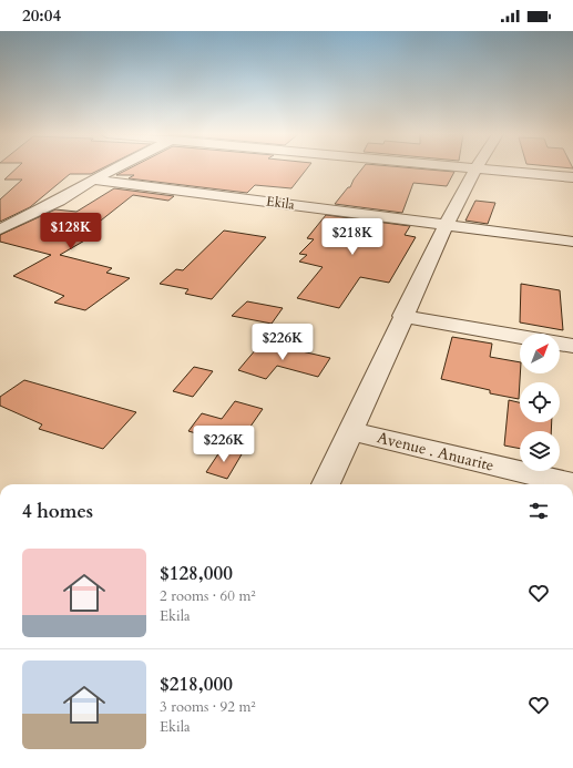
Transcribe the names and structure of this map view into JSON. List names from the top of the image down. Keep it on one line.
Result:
{"streets":{"street":["Ekila","Avenue . Anuarite"]},"north":"top right","page":{"status":"20:04","price":["$128K","$218K","$226K","$226K"],"heading":"4 homes","list":[{"name":"$128,000","note":"2 rooms · 60 m² · Ekila"},{"name":"$218,000","note":"3 rooms · 92 m² · Ekila"}]}}
